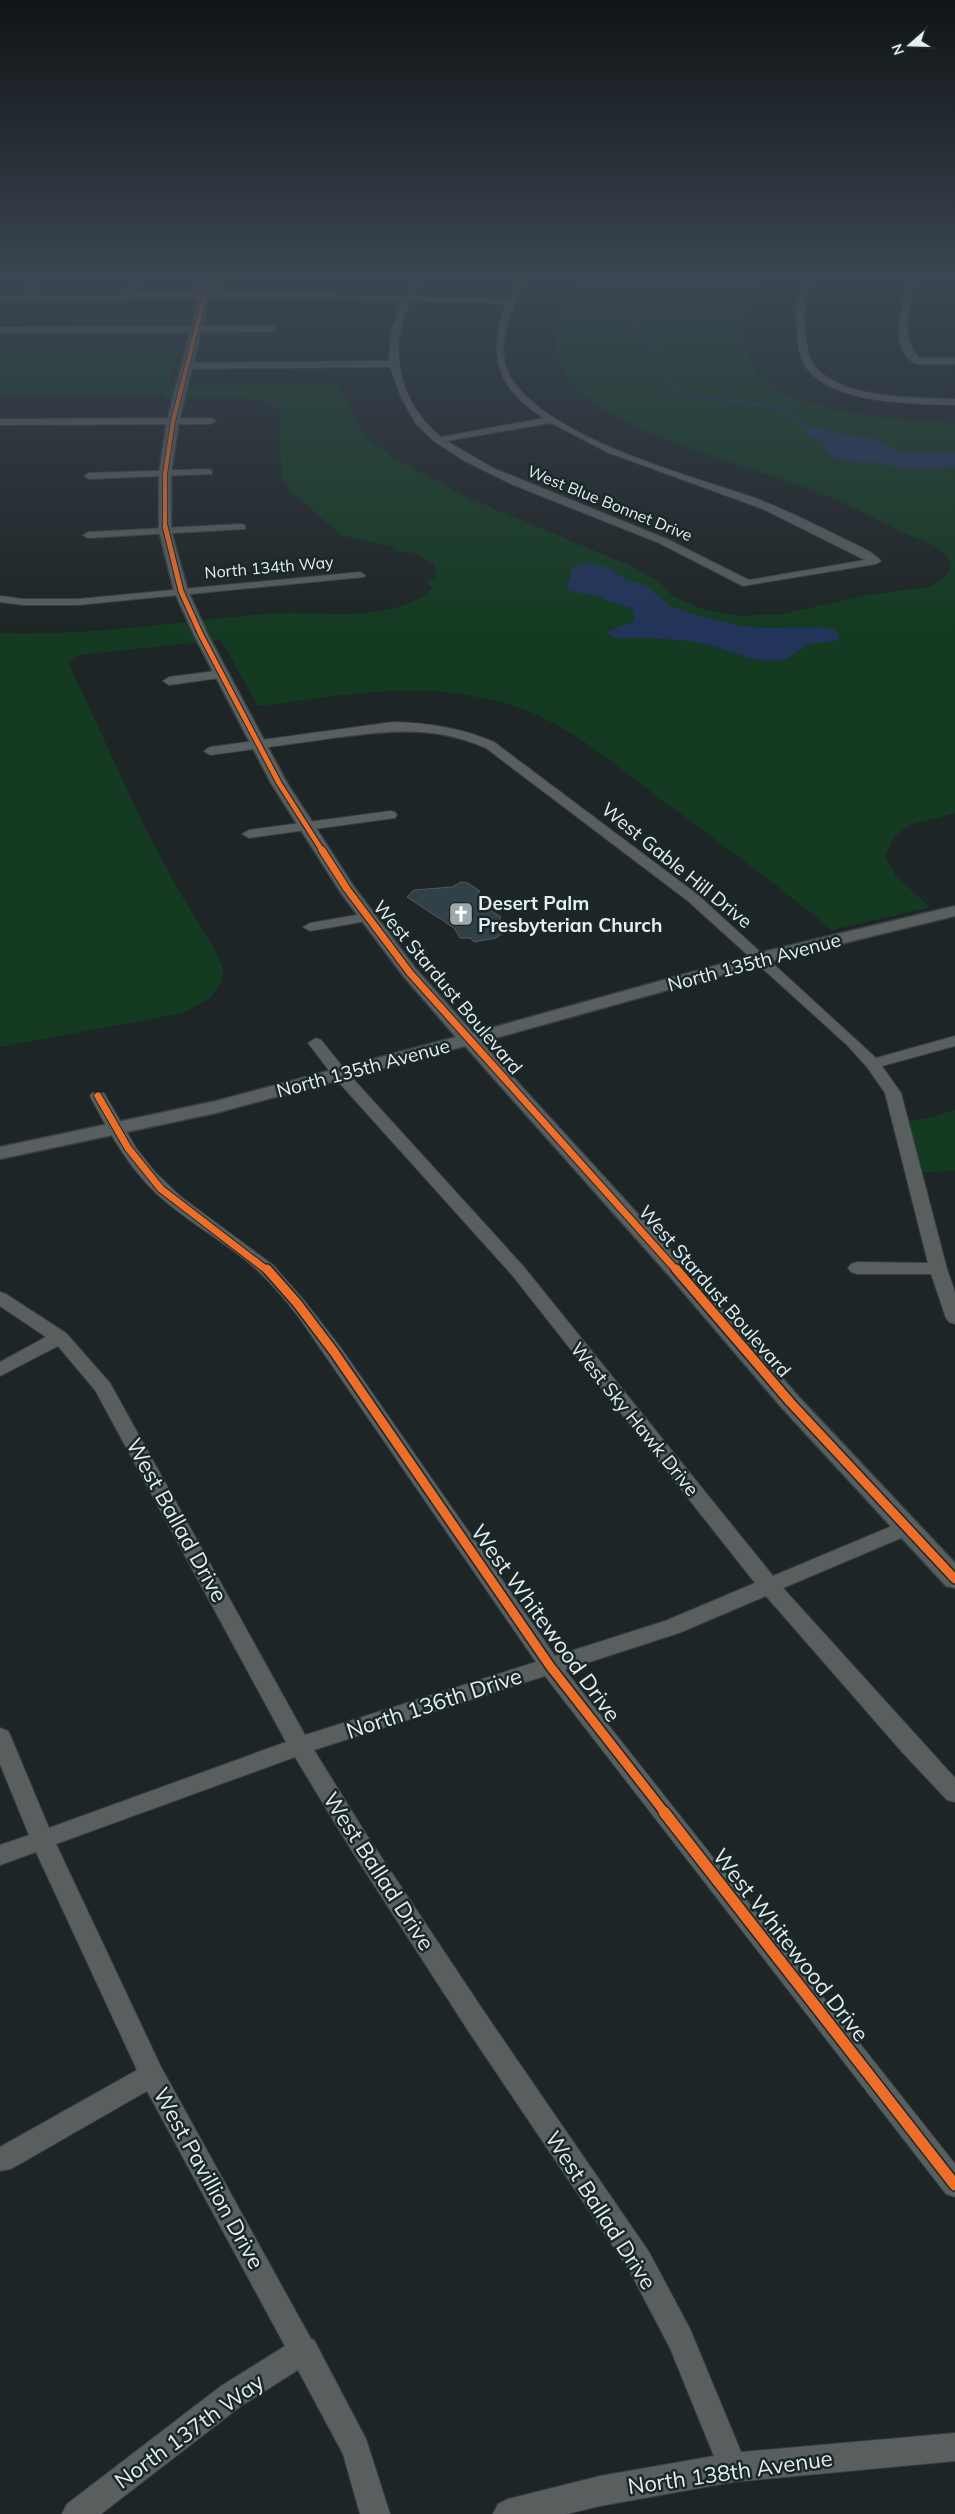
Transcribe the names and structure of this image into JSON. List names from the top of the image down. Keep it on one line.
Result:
{"streets":{"street":["West Blue Bonnet Drive","North 134th Way","West Gable Hill Drive","North 135th Avenue","West Stardust Boulevard","West Sky Hawk Drive","West Ballad Drive","West Whitewood Drive","North 136th Drive","West Pavillion Drive","North 137th Way","North 138th Avenue"]},"crossings":[["North 134th Way","West Stardust Boulevard"],["West Gable Hill Drive","North 135th Avenue"],["West Gable Hill Drive","West Stardust Boulevard"],["North 135th Avenue","West Stardust Boulevard"],["North 135th Avenue","West Sky Hawk Drive"],["North 135th Avenue","West Whitewood Drive"],["West Stardust Boulevard","North 136th Drive"],["West Sky Hawk Drive","North 136th Drive"],["West Ballad Drive","North 136th Drive"],["West Ballad Drive","North 138th Avenue"],["West Whitewood Drive","North 136th Drive"],["North 136th Drive","West Pavillion Drive"],["West Pavillion Drive","North 137th Way"]],"places":{"church":["Desert Palm Presbyterian Church"]},"north":"left"}
